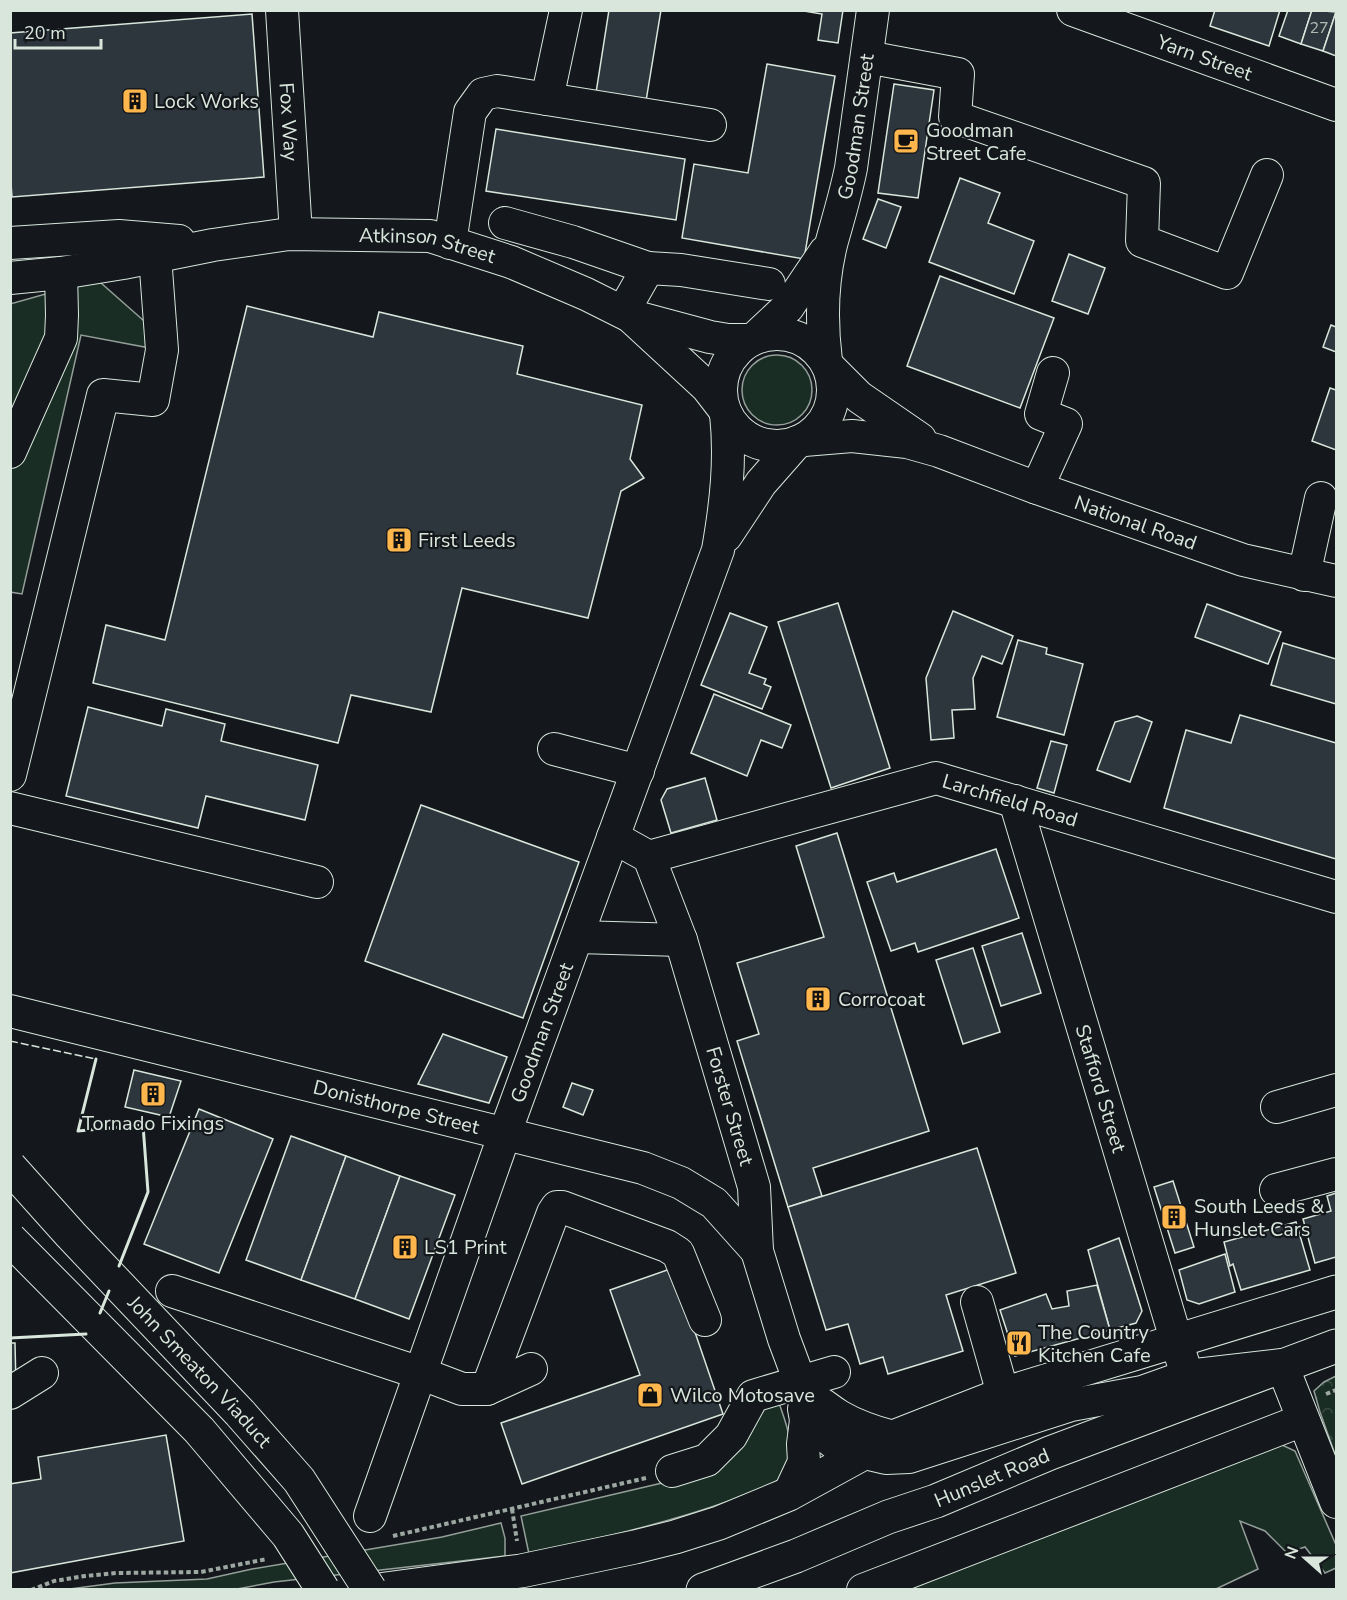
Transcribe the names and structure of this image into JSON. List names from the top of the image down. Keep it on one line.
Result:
{"streets":{"main road":["John Smeaton Viaduct","Hunslet Road"],"street":["Yarn Street","Fox Way","Goodman Street","Atkinson Street","National Road","Larchfield Road","Stafford Street","Donisthorpe Street","Forster Street"]},"crossings":[["Fox Way","Atkinson Street"],["Goodman Street","Atkinson Street"],["Goodman Street","National Road"],["Goodman Street","Donisthorpe Street"],["Atkinson Street","National Road"],["Larchfield Road","Stafford Street"],["Larchfield Road","Forster Street"],["Stafford Street","Hunslet Road"],["Donisthorpe Street","Forster Street"],["Forster Street","Hunslet Road"]],"places":{"building":["Lock Works","First Leeds","Corrocoat","Tornado Fixings","South Leeds & Hunslet Cars","LS1 Print"],"cafe":["Goodman Street Cafe"],"restaurant":["The Country Kitchen Cafe"],"shop":["Wilco Motosave"]},"house_numbers":["27"],"scale_bar":"20 m","north":"left"}
